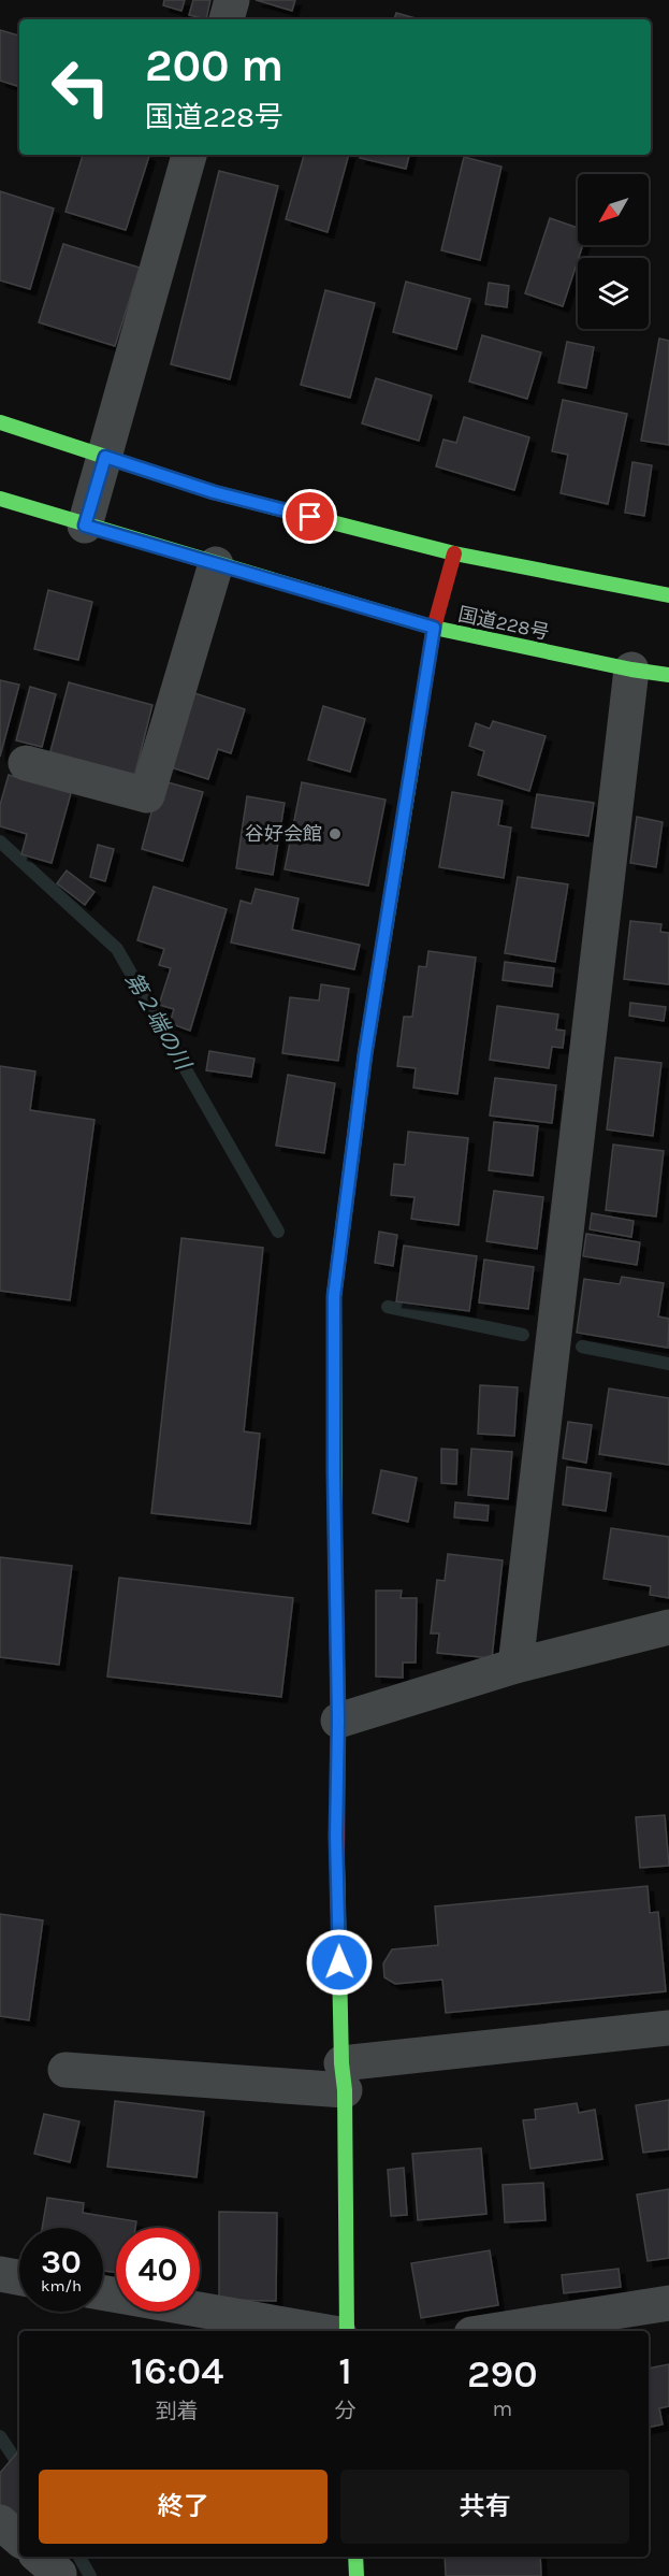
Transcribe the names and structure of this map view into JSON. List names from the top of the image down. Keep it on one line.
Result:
{"streets":{"main road":["国道228号"]},"water":["第２端の川"],"places":["谷好会館"],"north":"bottom left","page":{"turn":["200 m","国道228号"],"speed":"30 km/h","limit":"40","eta":["16:04","到着","1","分","290","m"],"buttons":["終了","共有"]}}
